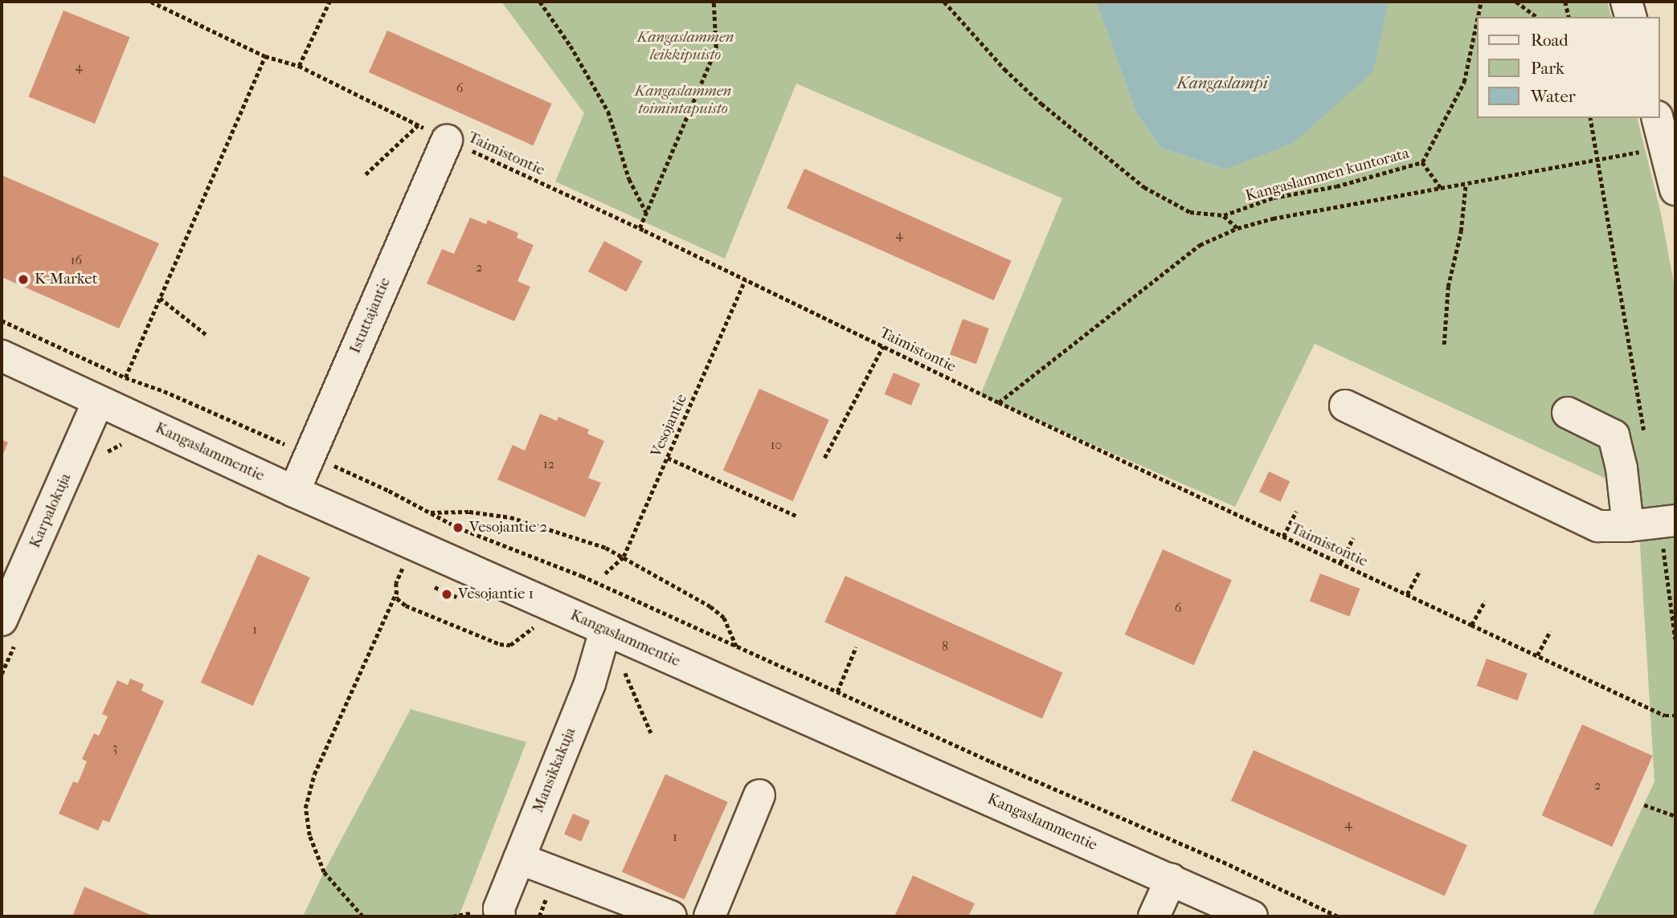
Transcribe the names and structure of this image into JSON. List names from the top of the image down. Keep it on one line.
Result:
{"streets":{"street":["Istuttajantie","Kangaslammentie","Karpalokuja","Mansikkakuja"],"path":["Taimistontie","Kangaslammen kuntorata","Vesojantie"]},"crossings":[["Taimistontie","Istuttajantie"],["Taimistontie","Vesojantie"],["Istuttajantie","Kangaslammentie"],["Kangaslammentie","Karpalokuja"],["Kangaslammentie","Mansikkakuja"]],"water":["Kangaslampi"],"parks":["Kangaslammen leikkipuisto","Kangaslammen toimintapuisto"],"places":["K-Market","Vesojantie 2","Vesojantie 1"],"house_numbers":["4","6","4","16","2","10","12","6","1","8","3","2","4","1"],"legend":["Road","Park","Water"]}
